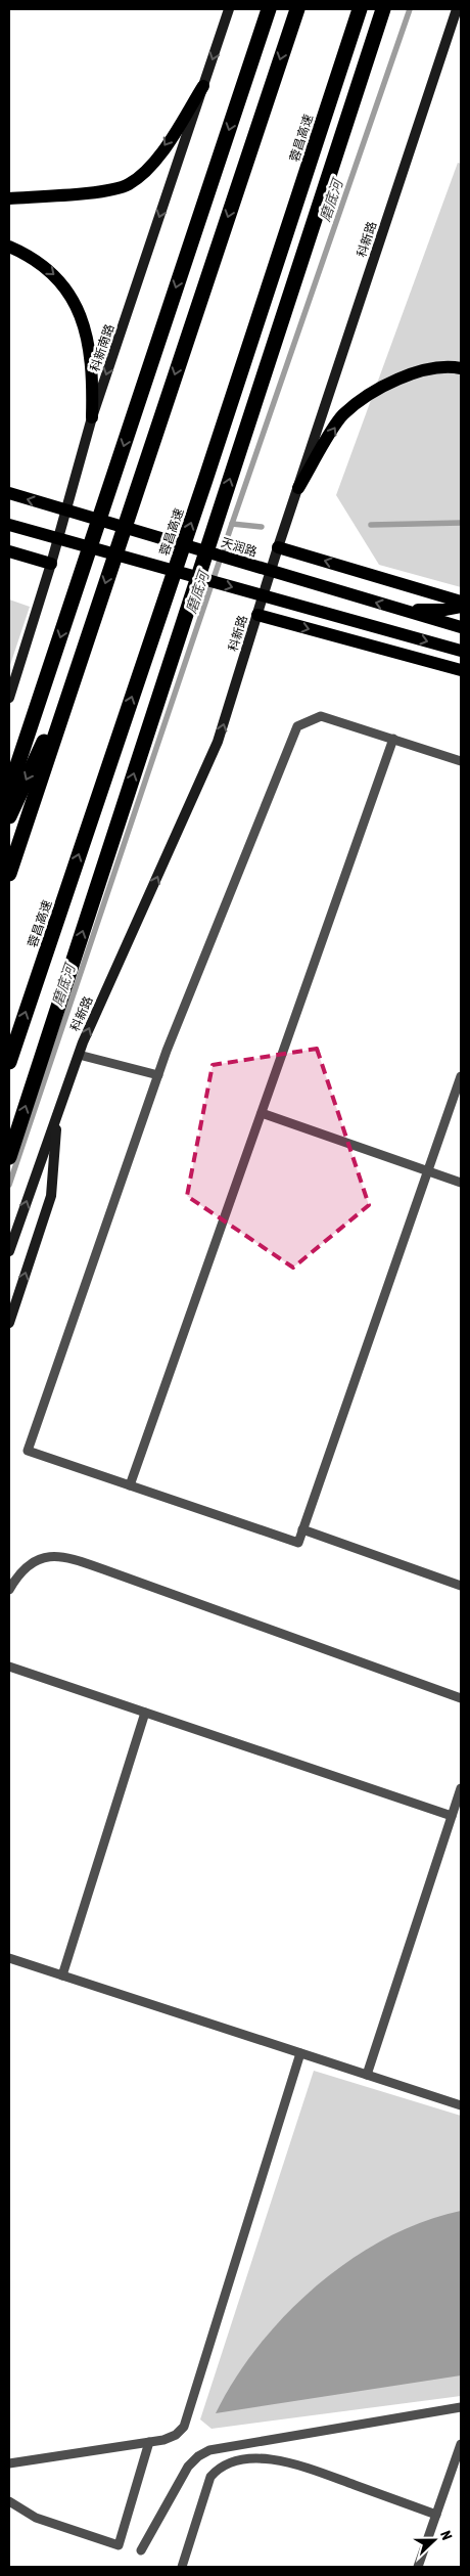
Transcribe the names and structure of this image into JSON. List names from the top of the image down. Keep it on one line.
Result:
{"streets":{"highway":["蓉昌高速"],"main road":["科新路","科新南路","天润路"]},"one_way":["科新路","科新南路"],"water":["磨底河"],"north":"right"}
